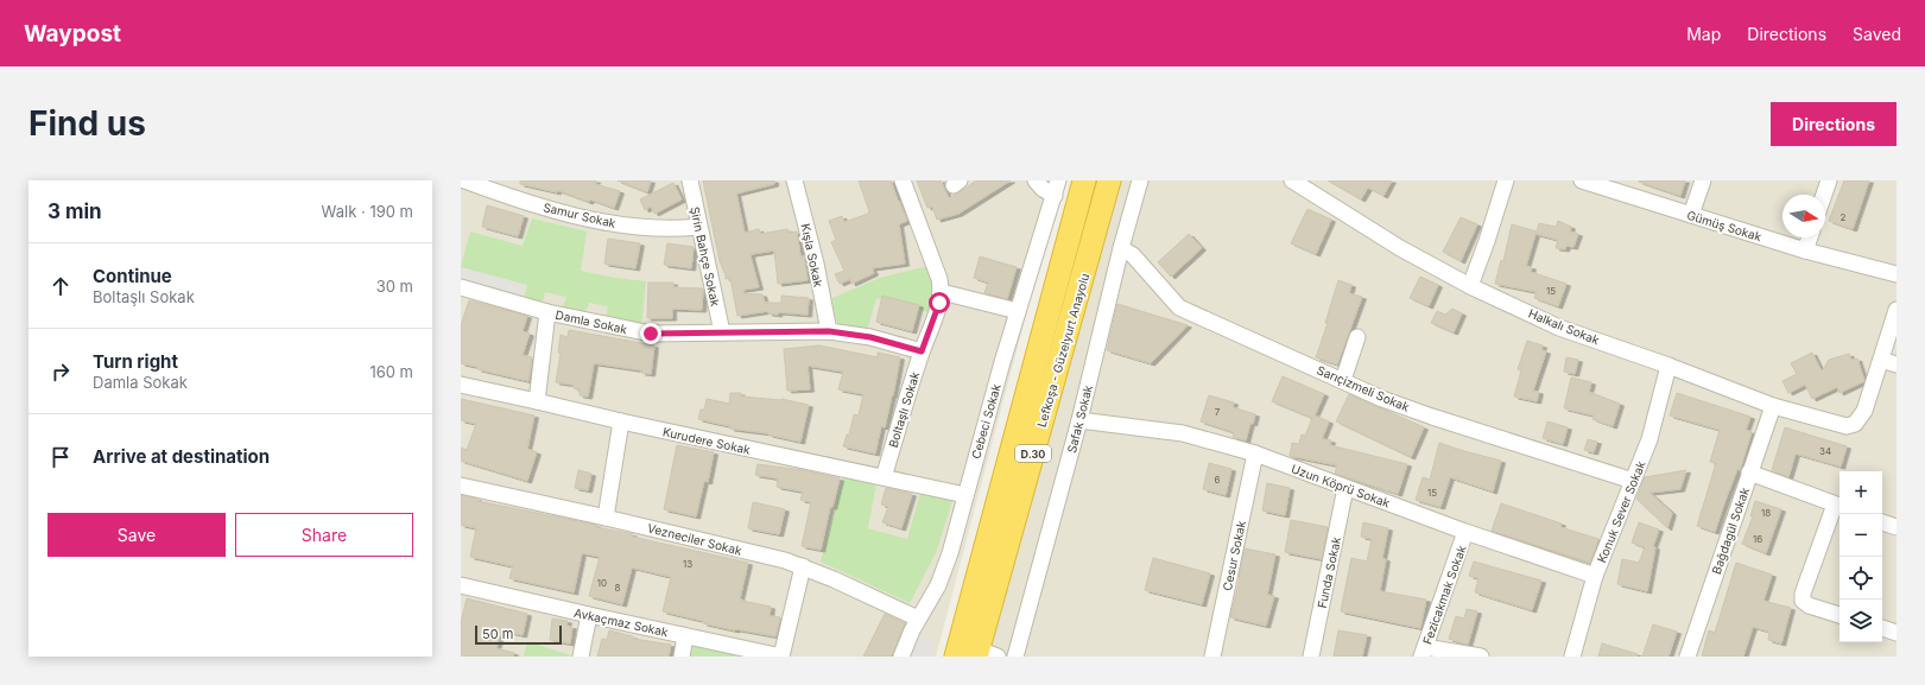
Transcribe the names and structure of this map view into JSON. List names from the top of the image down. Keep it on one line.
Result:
{"streets":{"highway":["Lefkoşa - Güzelyurt Anayolu","D.30"],"street":["Samur Sokak","Gümüş Sokak","Kışla Sokak","Şirin Bahçe Sokak","Damla Sokak","Halkalı Sokak","Sarıçizmeli Sokak","Boltaşlı Sokak","Safak Sokak","Cebeci Sokak","Kurudere Sokak","Uzun Köprü Sokak","Konuk Sever Sokak","Bağdagül Sokak","Vezneciler Sokak","Cesur Sokak","Funda Sokak","Fezicakmak Sokak","Avkaçmaz Sokak"]},"crossings":[["Samur Sokak","Şirin Bahçe Sokak"],["Kışla Sokak","Damla Sokak"],["Şirin Bahçe Sokak","Damla Sokak"],["Damla Sokak","Boltaşlı Sokak"],["Halkalı Sokak","Konuk Sever Sokak"],["Halkalı Sokak","Bağdagül Sokak"],["Sarıçizmeli Sokak","Safak Sokak"],["Sarıçizmeli Sokak","Konuk Sever Sokak"],["Boltaşlı Sokak","Kurudere Sokak"],["Safak Sokak","Uzun Köprü Sokak"],["Cebeci Sokak","Kurudere Sokak"],["Cebeci Sokak","Vezneciler Sokak"],["Uzun Köprü Sokak","Konuk Sever Sokak"],["Uzun Köprü Sokak","Cesur Sokak"],["Uzun Köprü Sokak","Funda Sokak"],["Uzun Köprü Sokak","Fezicakmak Sokak"]],"house_numbers":["2","15","7","34","6","15","18","16","13","10","8"],"scale_bar":"50 m","north":"right","page":{"header":"Waypost","nav":["Map","Directions","Saved"],"buttons":["Directions",["Save","Share"]],"title":"Find us","heading":["3 min","Walk · 190 m"],"list":[["Continue","Boltaşlı Sokak","30 m"],["Turn right","Damla Sokak","160 m"],"Arrive at destination"],"map_buttons":["+","−"],"scale":"50 m"}}
